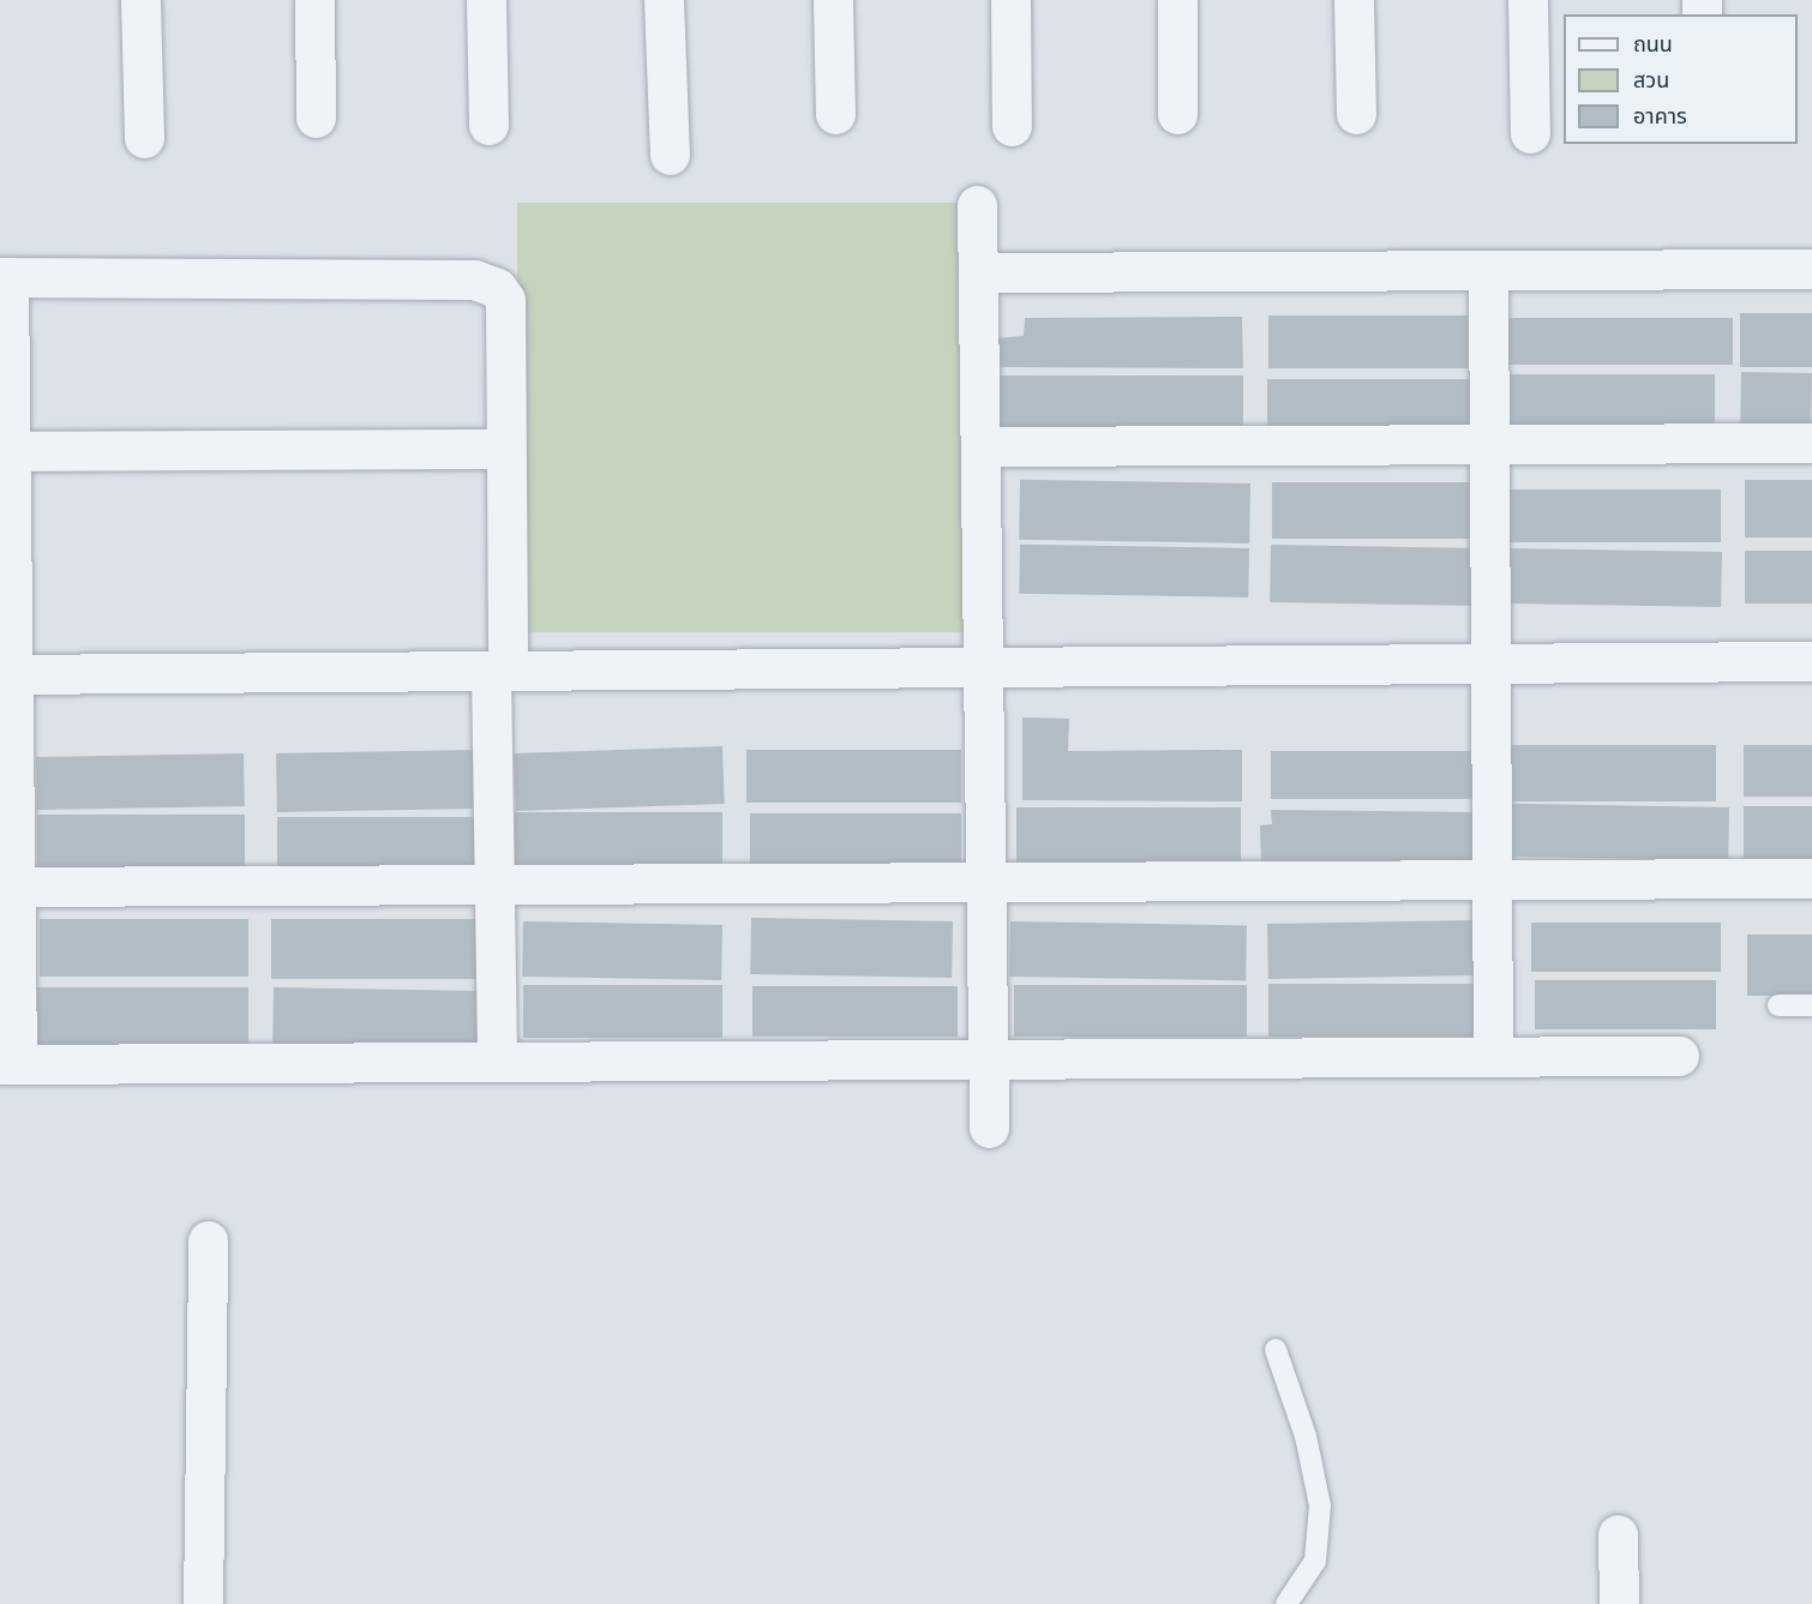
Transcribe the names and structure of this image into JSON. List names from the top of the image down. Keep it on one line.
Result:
{"legend":["ถนน","สวน","อาคาร"]}
